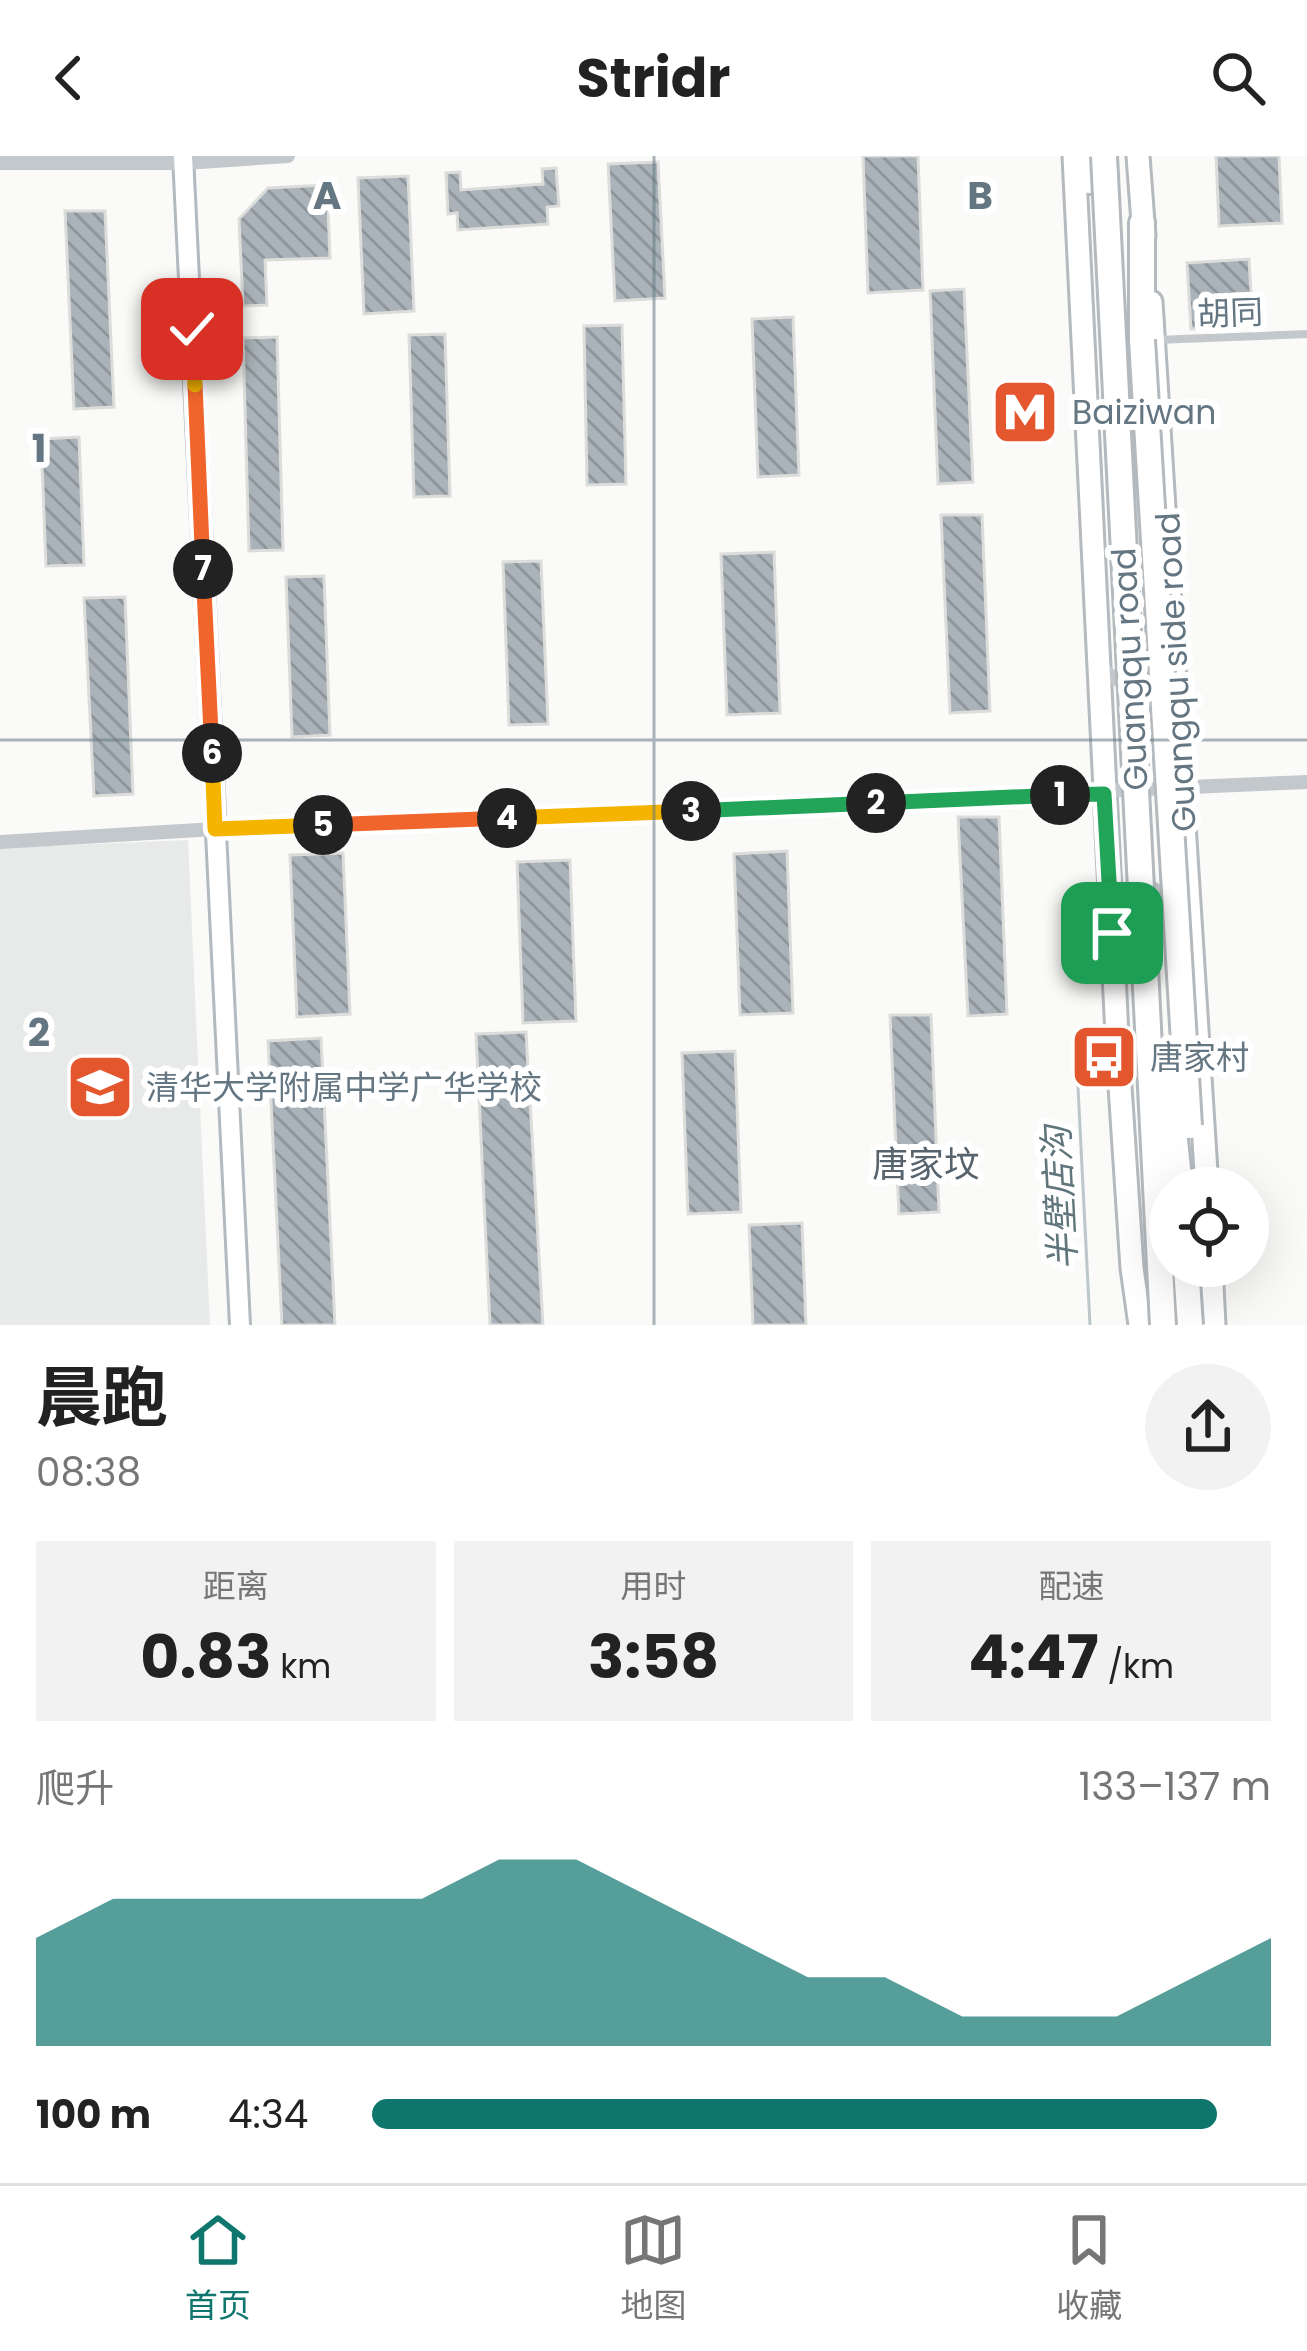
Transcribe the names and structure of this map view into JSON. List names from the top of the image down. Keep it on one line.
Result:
{"streets":{"highway":["Guangqu road"],"main road":["Guangqu side road"],"lane":["胡同"]},"crossings":[["胡同","Guangqu side road"]],"districts":["唐家坟"],"water":["半壁店沟"],"places":{"metro station":["Baiziwan"],"bus stop":["唐家村"],"school or university":["清华大学附属中学广华学校"]},"page":{"header":"Stridr","pins":["7","6","1","2","3","4","5"],"heading":["晨跑","08:38"],"stats":[["距离","0.83 km"],["用时","3:58"],["配速","4:47 /km"]],"chart":["爬升","133–137 m"],"list":[{"name":"100 m","note":"4:34"}],"tabs":["首页","地图","收藏"]},"grid":{"columns":["A","B"],"rows":["1","2"]}}
